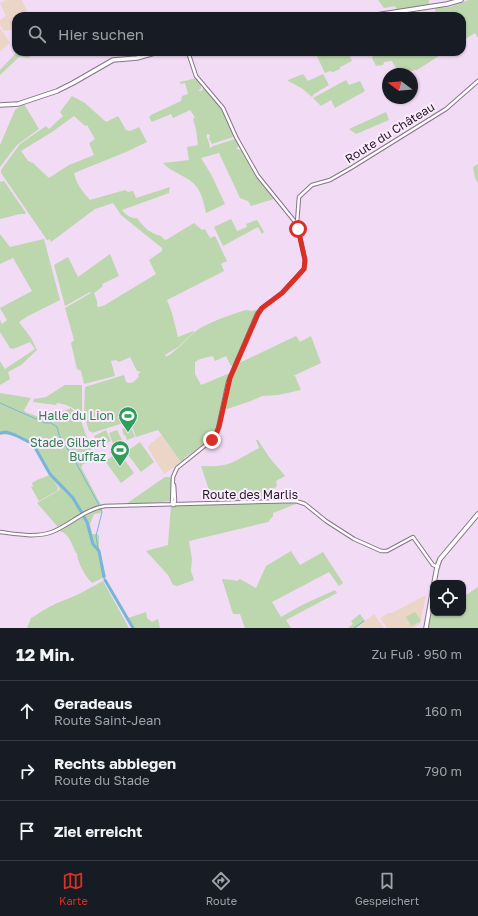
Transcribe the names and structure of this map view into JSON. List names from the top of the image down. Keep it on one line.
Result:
{"streets":{"street":["Route du Château","Route des Marlis"]},"crossings":[["Route du Château","Route des Marlis"]],"places":{"sports":["Halle du Lion","Stade Gilbert Buffaz"]},"north":"left","page":{"search":"Hier suchen","heading":["12 Min.","Zu Fuß · 950 m"],"list":[["Geradeaus","Route Saint-Jean","160 m"],["Rechts abbiegen","Route du Stade","790 m"],"Ziel erreicht"],"nav":["Karte","Route","Gespeichert"]}}
